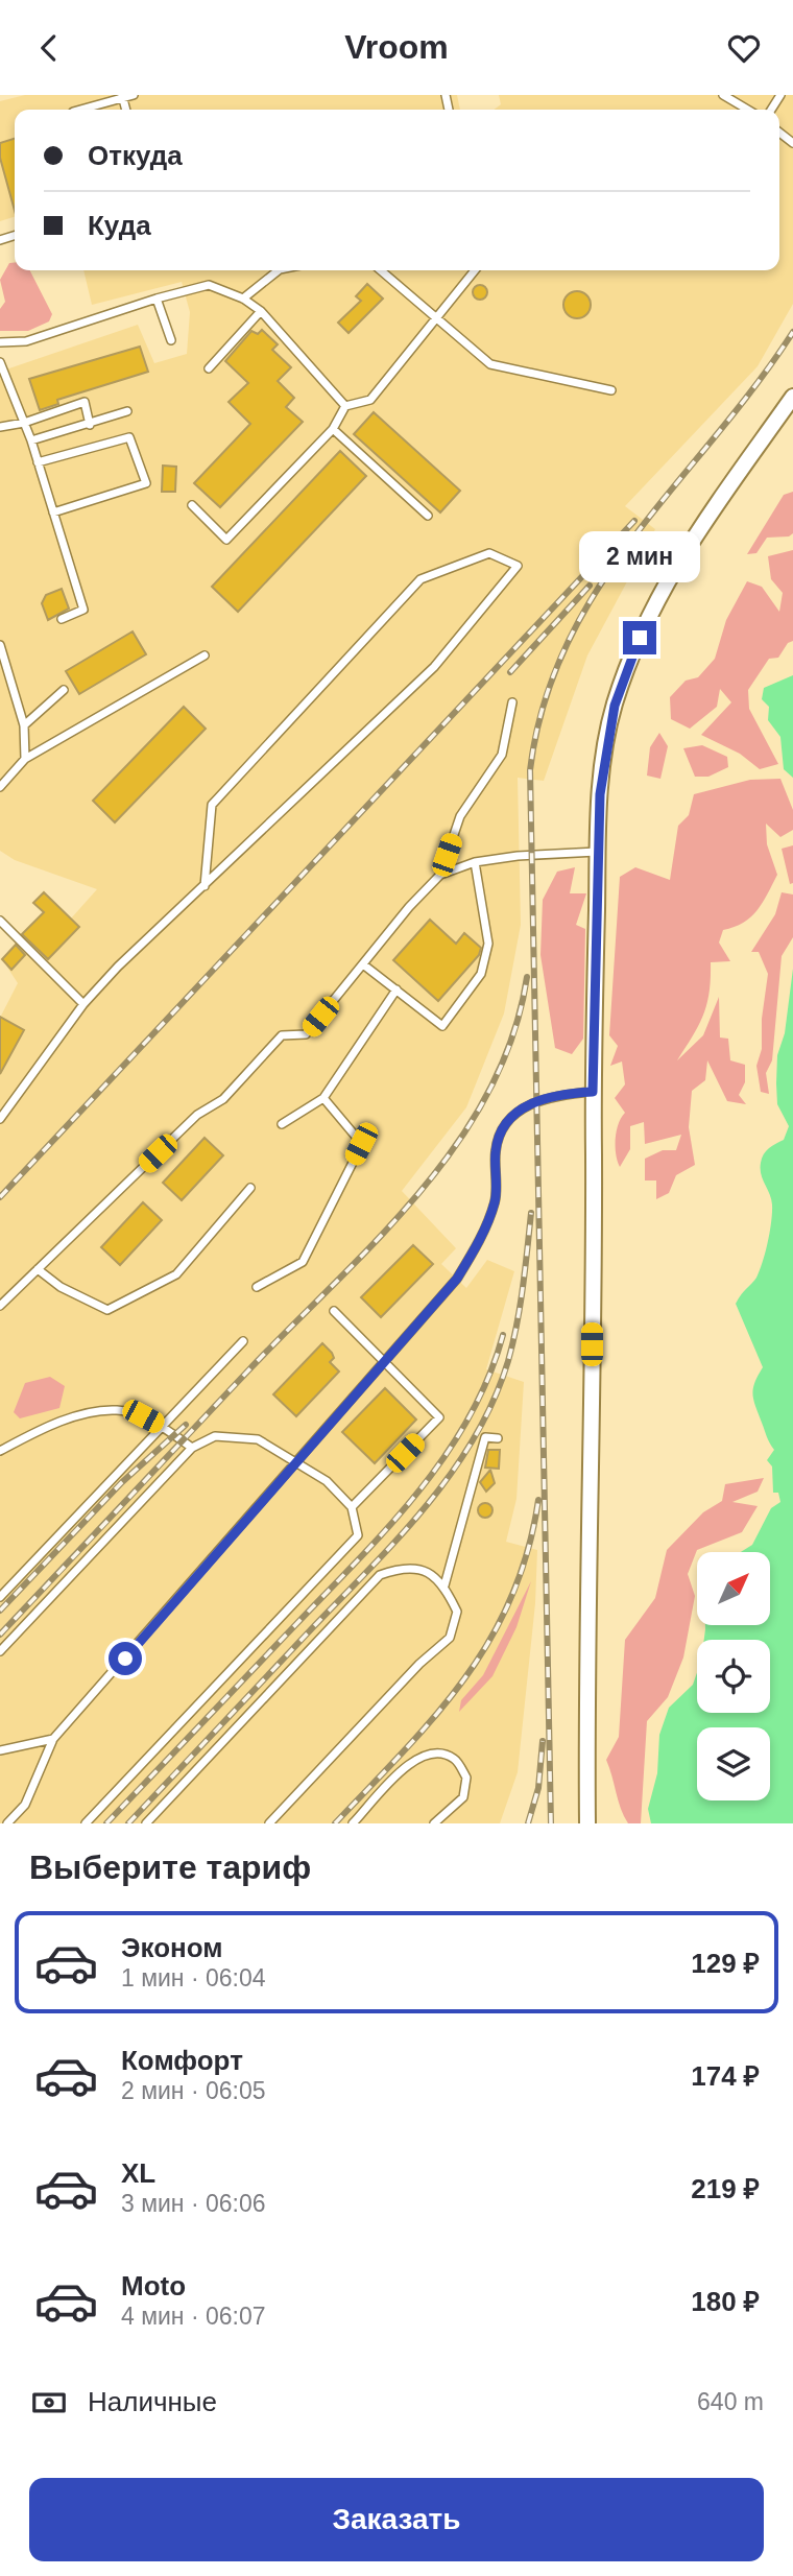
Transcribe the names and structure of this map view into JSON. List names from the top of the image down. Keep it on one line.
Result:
{"north":"top right","page":{"header":"Vroom","banner":["Откуда","Куда"],"bubble":"2 мин","heading":"Выберите тариф","list":[{"name":"Эконом","note":"1 мин · 06:04","value":"129 ₽"},{"name":"Комфорт","note":"2 мин · 06:05","value":"174 ₽"},{"name":"XL","note":"3 мин · 06:06","value":"219 ₽"},{"name":"Moto","note":"4 мин · 06:07","value":"180 ₽"}],"pay":["Наличные","640 m"],"buttons":"Заказать"}}
